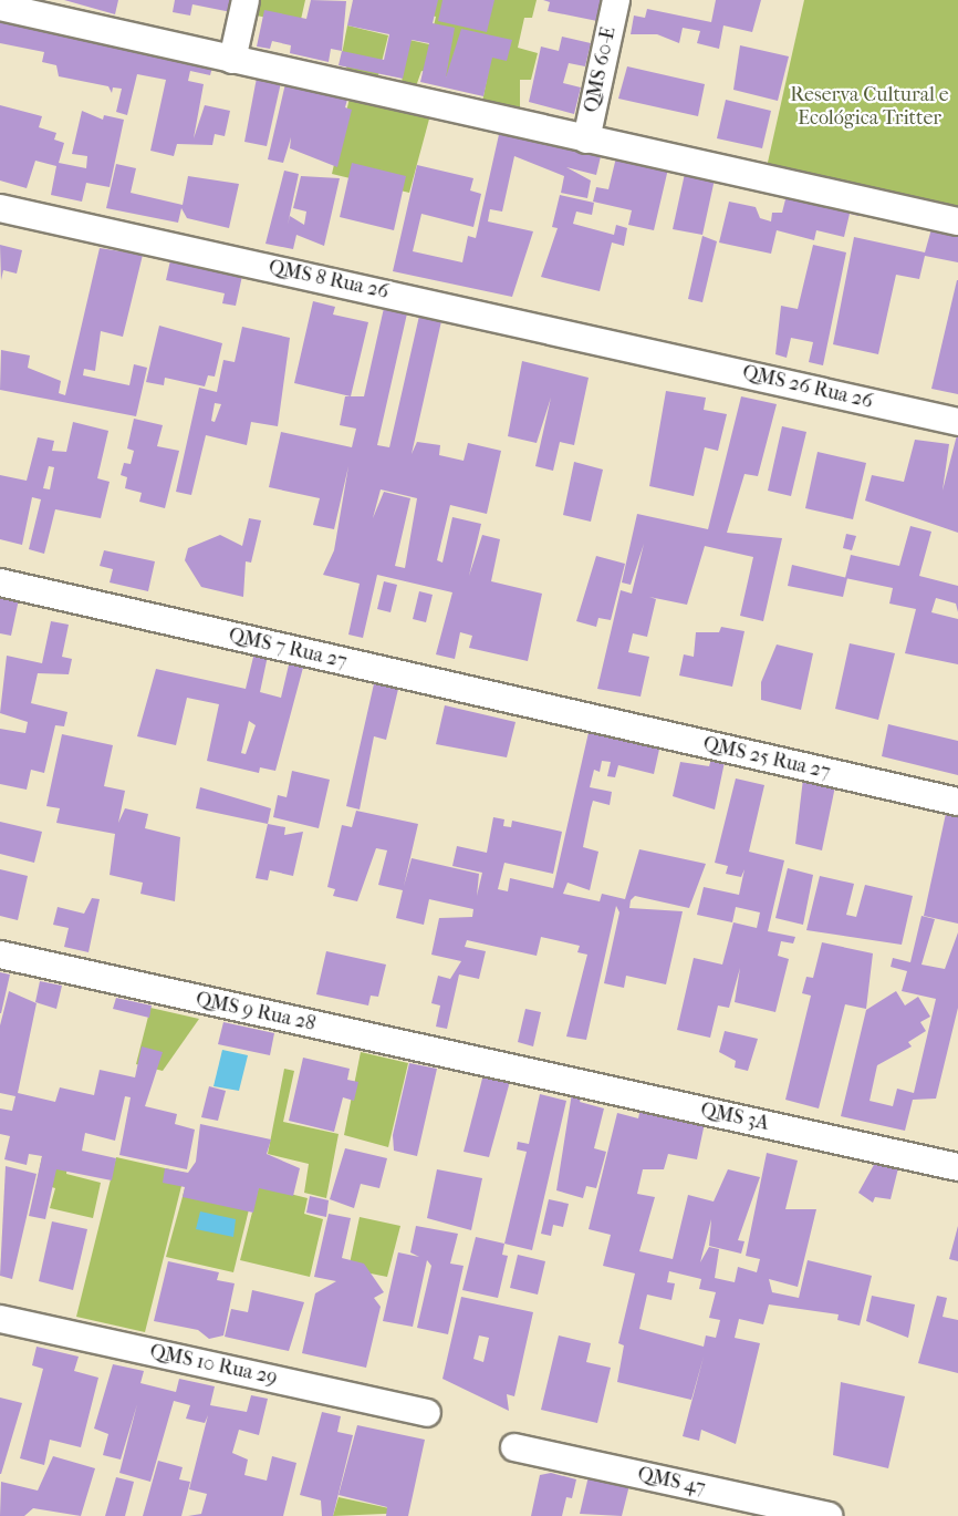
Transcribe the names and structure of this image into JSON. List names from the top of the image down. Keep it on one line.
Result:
{"streets":{"street":["QMS 60-E","QMS 8 Rua 26","QMS 26 Rua 26","QMS 7 Rua 27","QMS 25 Rua 27","QMS 9 Rua 28","QMS 3A","QMS 10 Rua 29","QMS 47"]},"crossings":[["QMS 8 Rua 26","QMS 26 Rua 26"],["QMS 7 Rua 27","QMS 25 Rua 27"],["QMS 9 Rua 28","QMS 3A"]],"parks":["Reserva Cultural e Ecológica Tritter"]}
